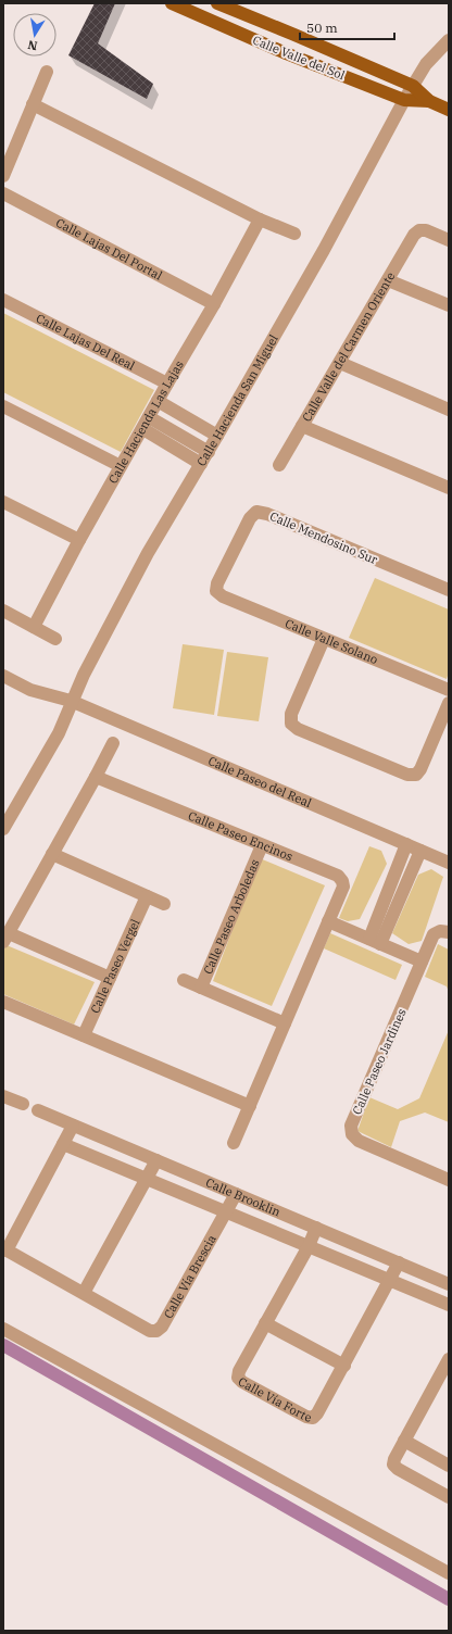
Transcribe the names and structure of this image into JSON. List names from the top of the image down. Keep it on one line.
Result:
{"streets":{"main road":["Calle Valle del Sol"],"street":["Calle Lajas Del Portal","Calle Lajas Del Real","Calle Valle del Carmen Oriente","Calle Hacienda San Miguel","Calle Hacienda Las Lajas","Calle Mendosino Sur","Calle Valle Solano","Calle Paseo del Real","Calle Paseo Encinos","Calle Paseo Arboledas","Calle Paseo Vergel","Calle Paseo Jardines","Calle Brooklin","Calle Vía Brescia","Calle Vía Forte"]},"crossings":[["Calle Valle del Sol","Calle Hacienda San Miguel"],["Calle Lajas Del Portal","Calle Hacienda Las Lajas"],["Calle Lajas Del Real","Calle Hacienda Las Lajas"],["Calle Hacienda San Miguel","Calle Paseo del Real"],["Calle Mendosino Sur","Calle Valle Solano"],["Calle Paseo Encinos","Calle Paseo Arboledas"],["Calle Brooklin","Calle Vía Brescia"],["Calle Brooklin","Calle Vía Forte"]],"scale_bar":"50 m","north":"bottom"}
